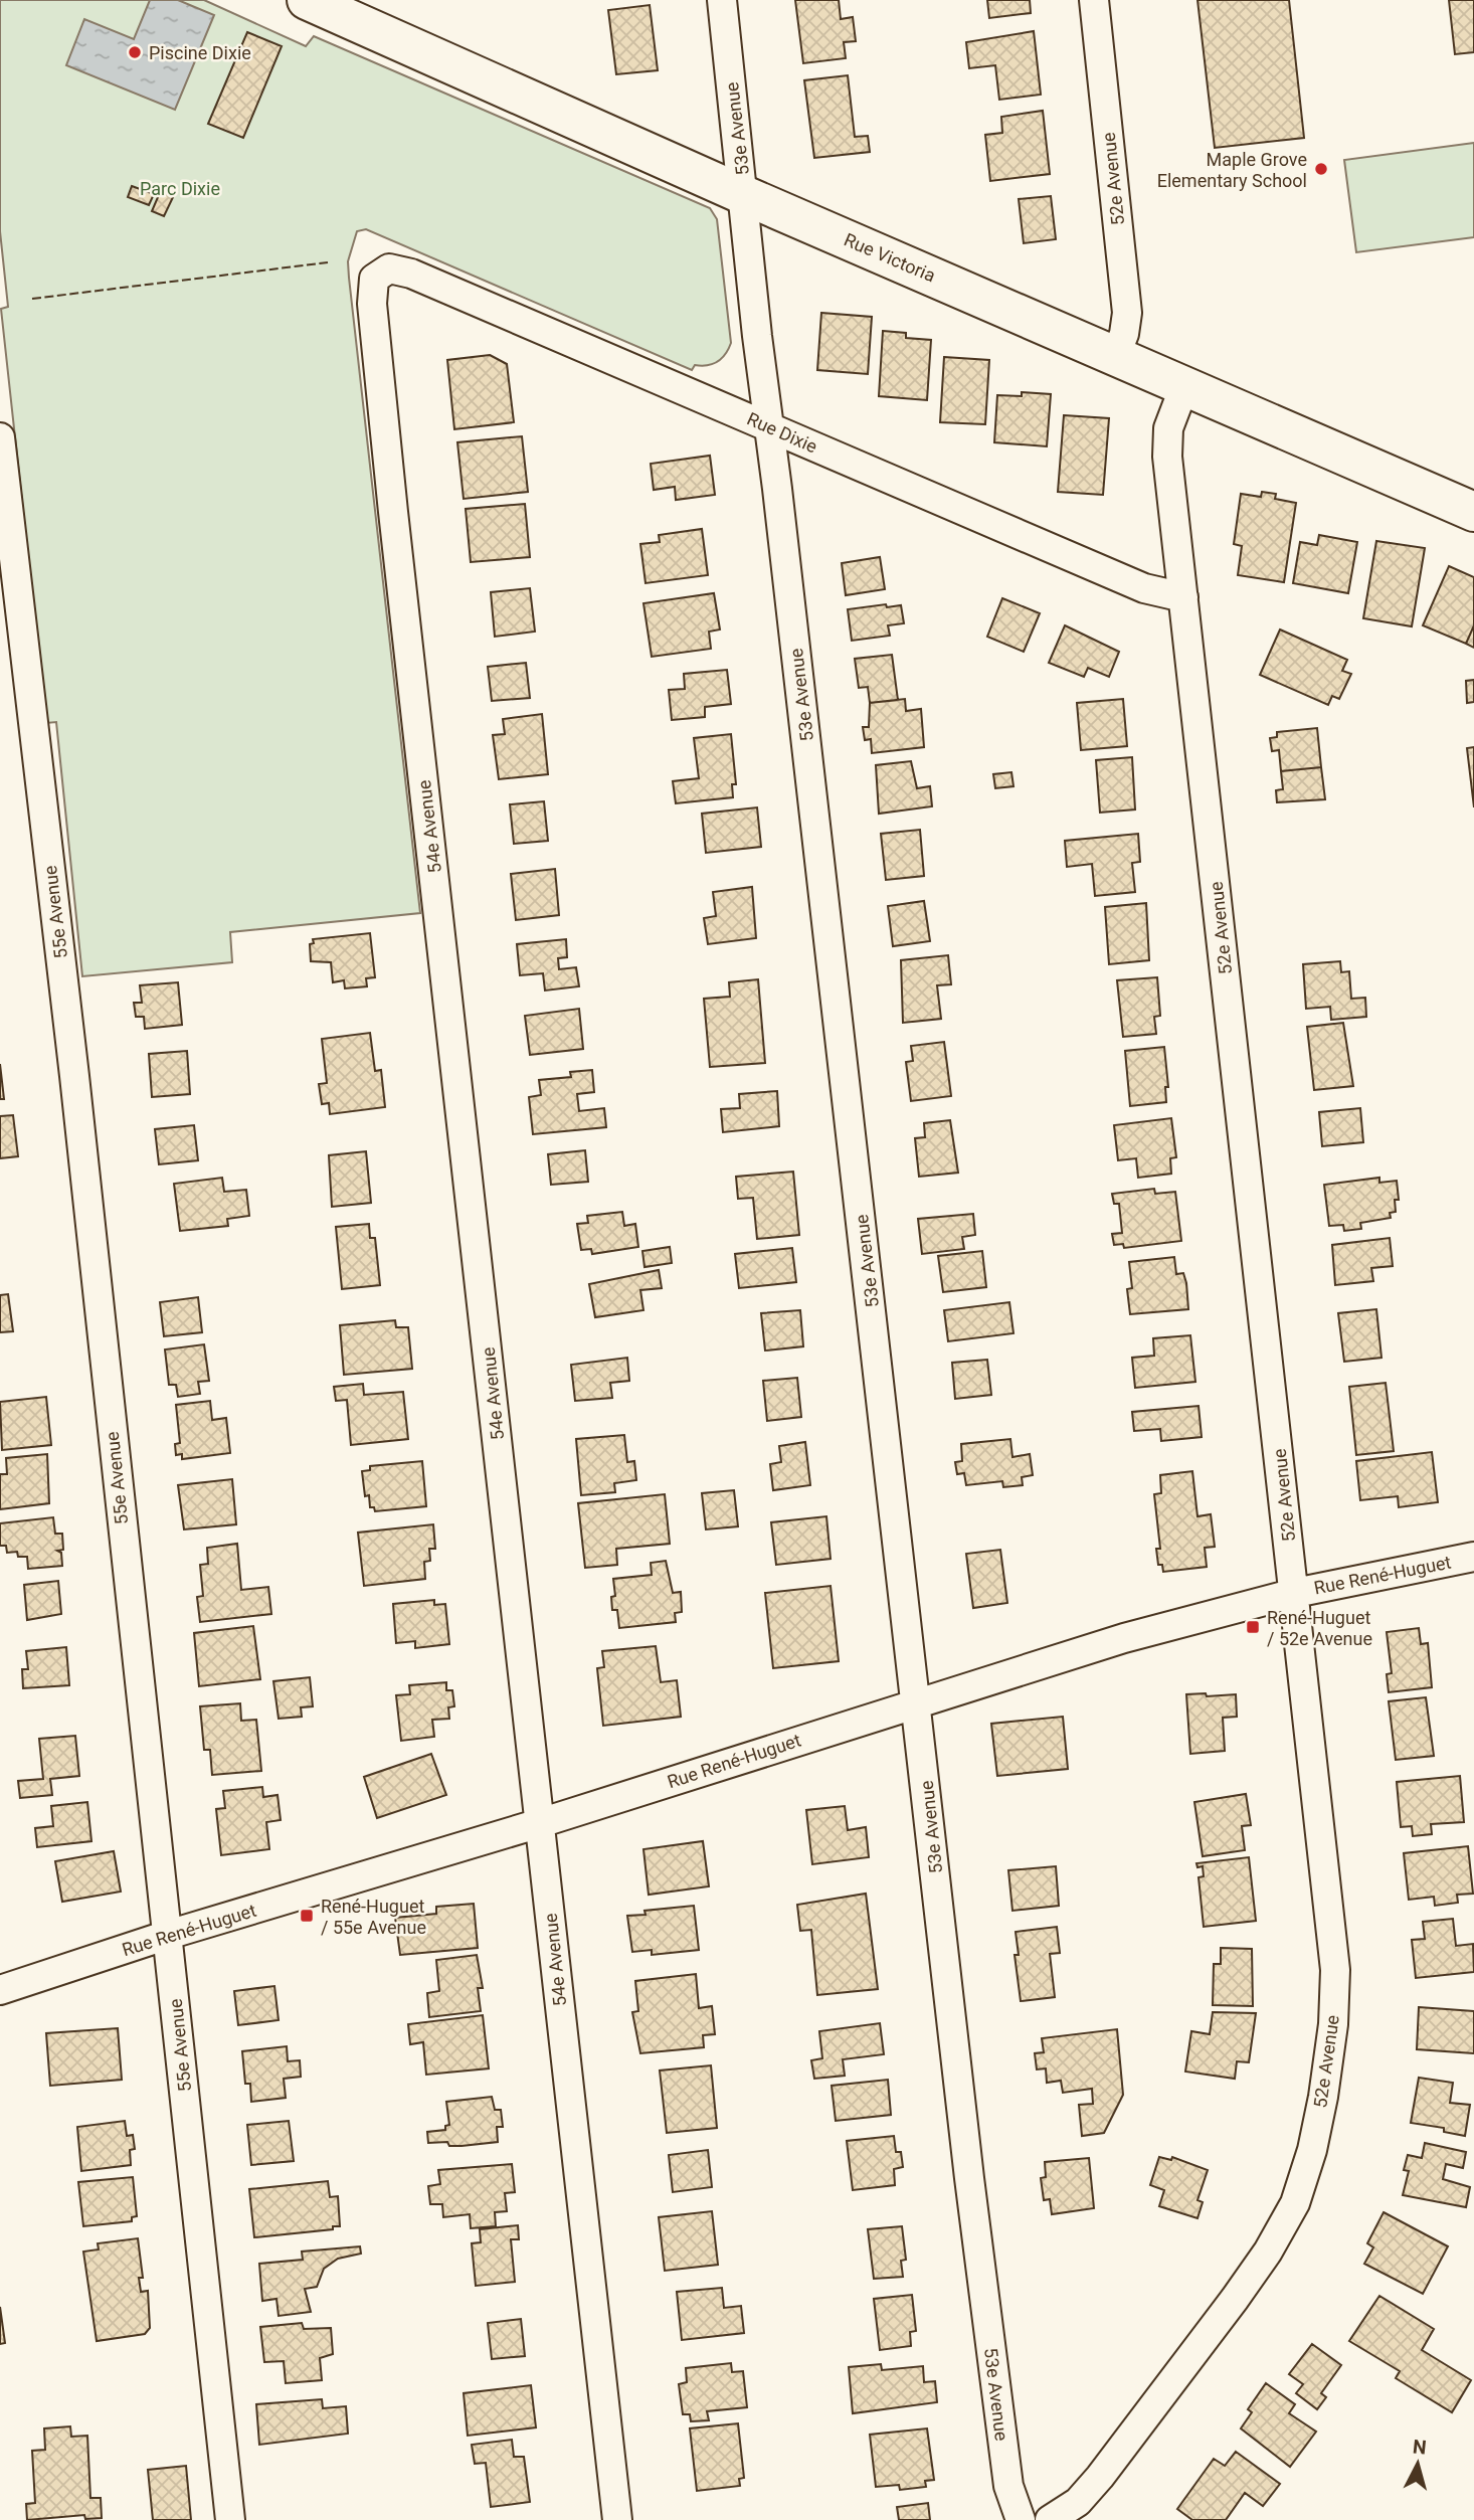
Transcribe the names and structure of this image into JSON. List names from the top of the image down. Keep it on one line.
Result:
{"streets":{"main road":["Rue Victoria"],"street":["53e Avenue","52e Avenue","Rue Dixie","54e Avenue","55e Avenue","Rue René-Huguet"]},"crossings":[["53e Avenue","Rue Victoria"],["53e Avenue","Rue Dixie"],["53e Avenue","Rue René-Huguet"],["52e Avenue","Rue Victoria"],["52e Avenue","Rue Dixie"],["52e Avenue","Rue René-Huguet"],["Rue Dixie","54e Avenue"],["54e Avenue","Rue René-Huguet"],["55e Avenue","Rue René-Huguet"]],"parks":["Parc Dixie"],"places":{"other":["Piscine Dixie","Maple Grove Elementary School"],"transit":["René-Huguet / 52e Avenue","René-Huguet / 55e Avenue"]},"north":"top"}
